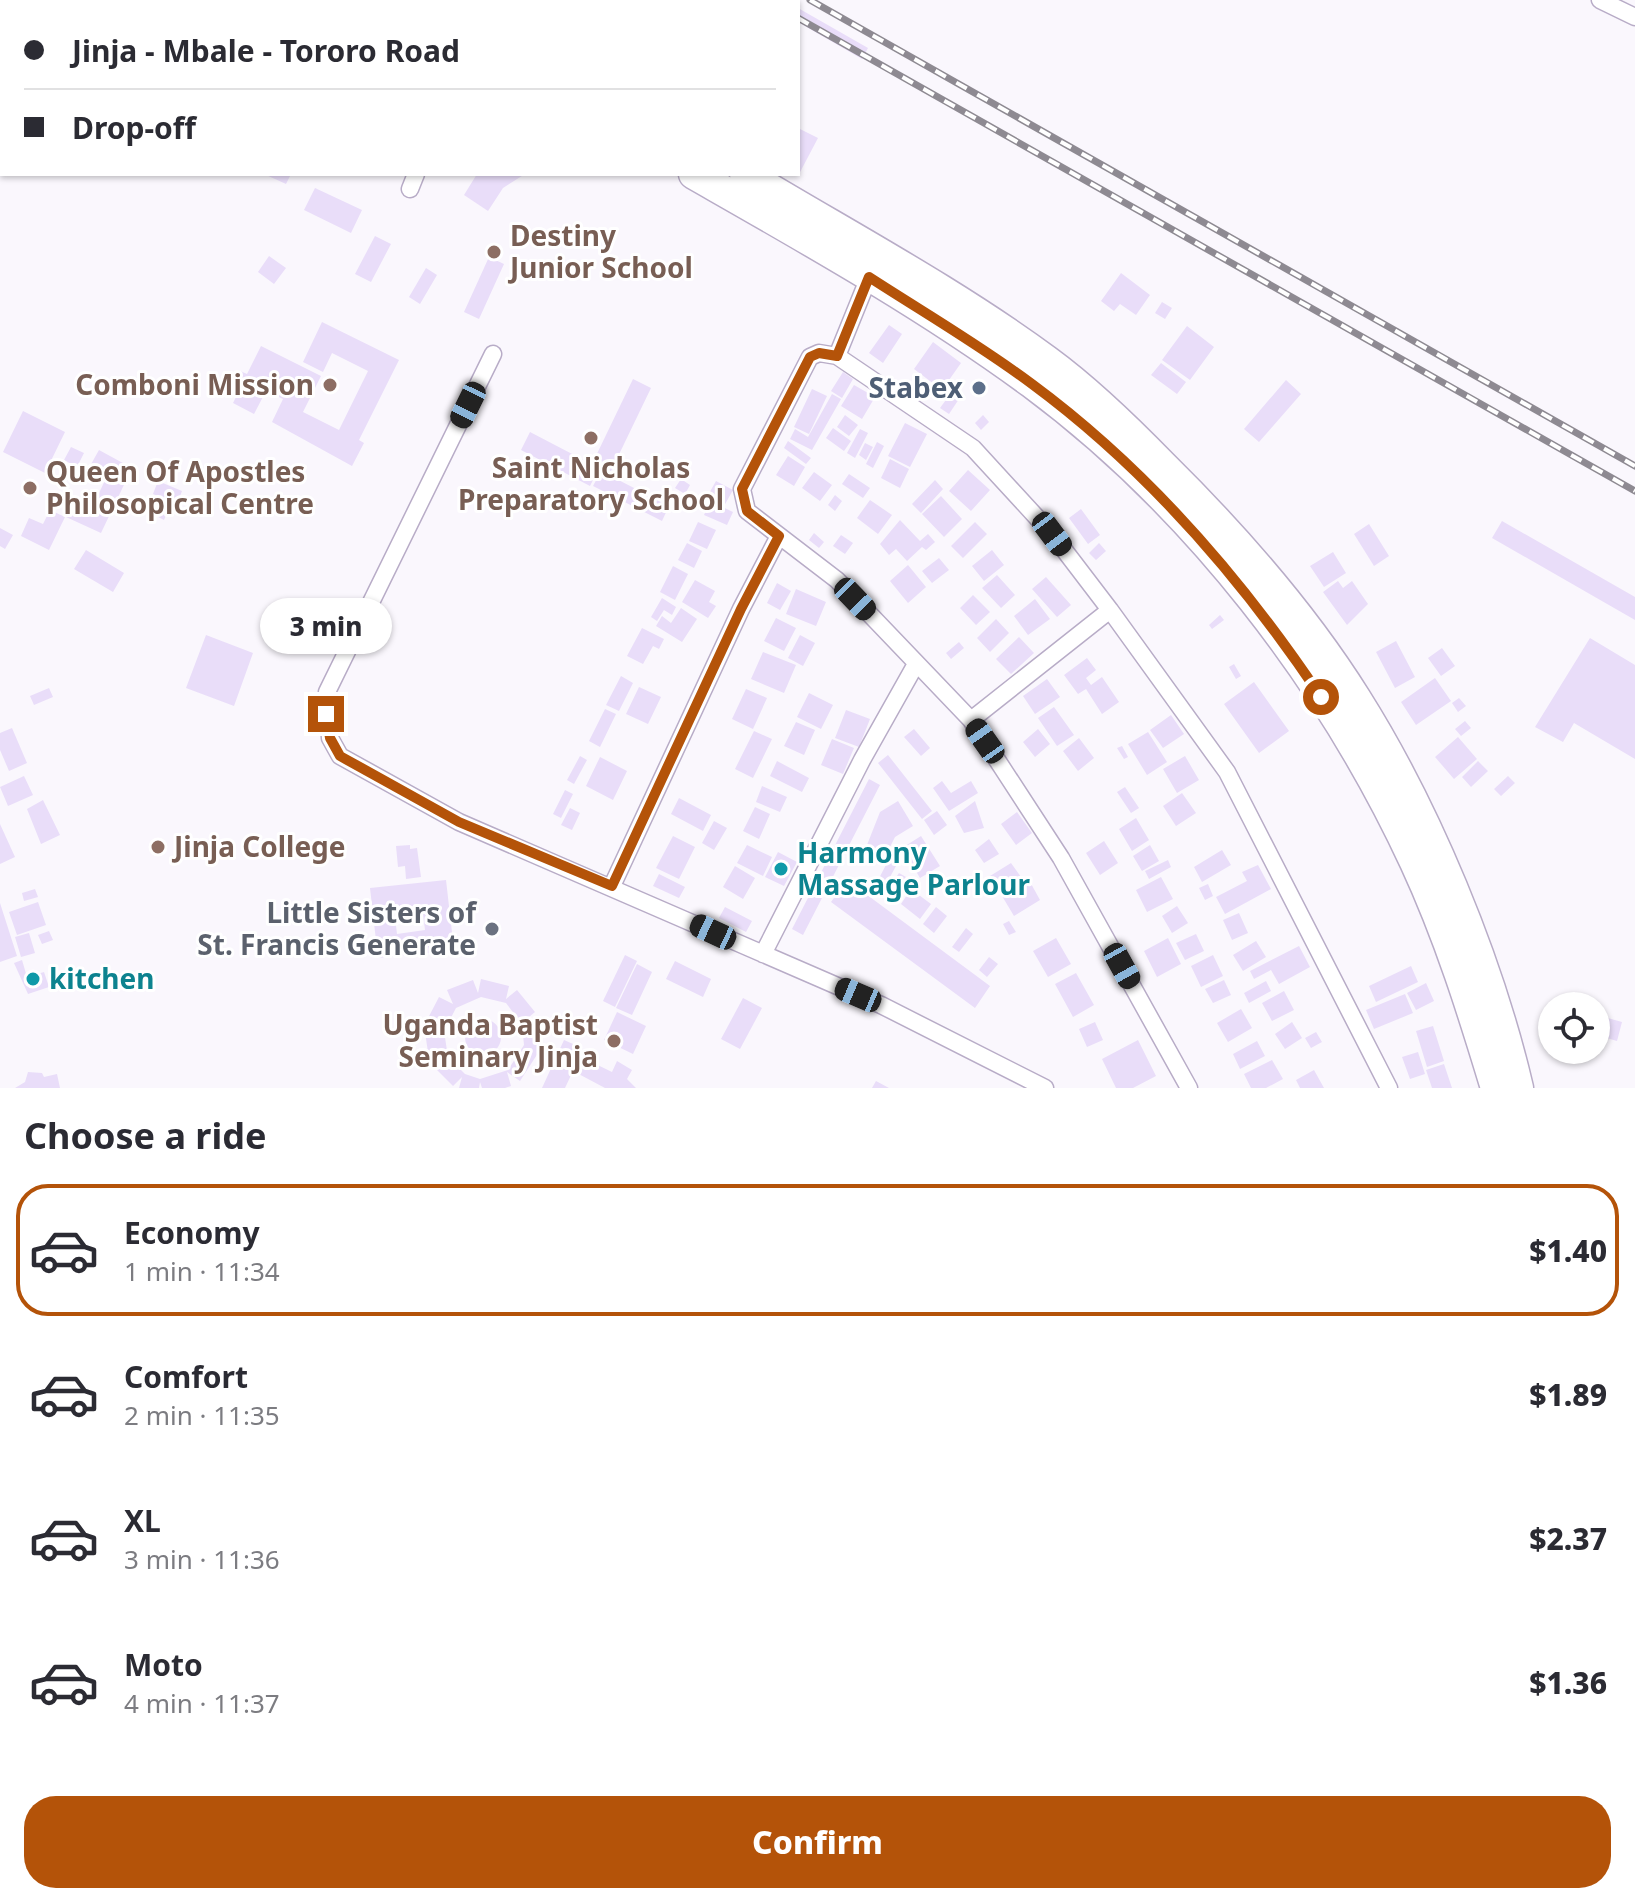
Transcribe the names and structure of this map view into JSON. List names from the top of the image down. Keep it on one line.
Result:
{"places":["Destiny Junior School","Comboni Mission","Stabex","Saint Nicholas Preparatory School","Queen Of Apostles Philosopical Centre","Jinja College","Harmony Massage Parlour","Little Sisters of St. Francis Generate","kitchen","Uganda Baptist Seminary Jinja"],"page":{"banner":["Jinja - Mbale - Tororo Road","Drop-off"],"bubble":"3 min","heading":"Choose a ride","list":[{"name":"Economy","note":"1 min · 11:34","value":"$1.40"},{"name":"Comfort","note":"2 min · 11:35","value":"$1.89"},{"name":"XL","note":"3 min · 11:36","value":"$2.37"},{"name":"Moto","note":"4 min · 11:37","value":"$1.36"}],"buttons":"Confirm"}}
